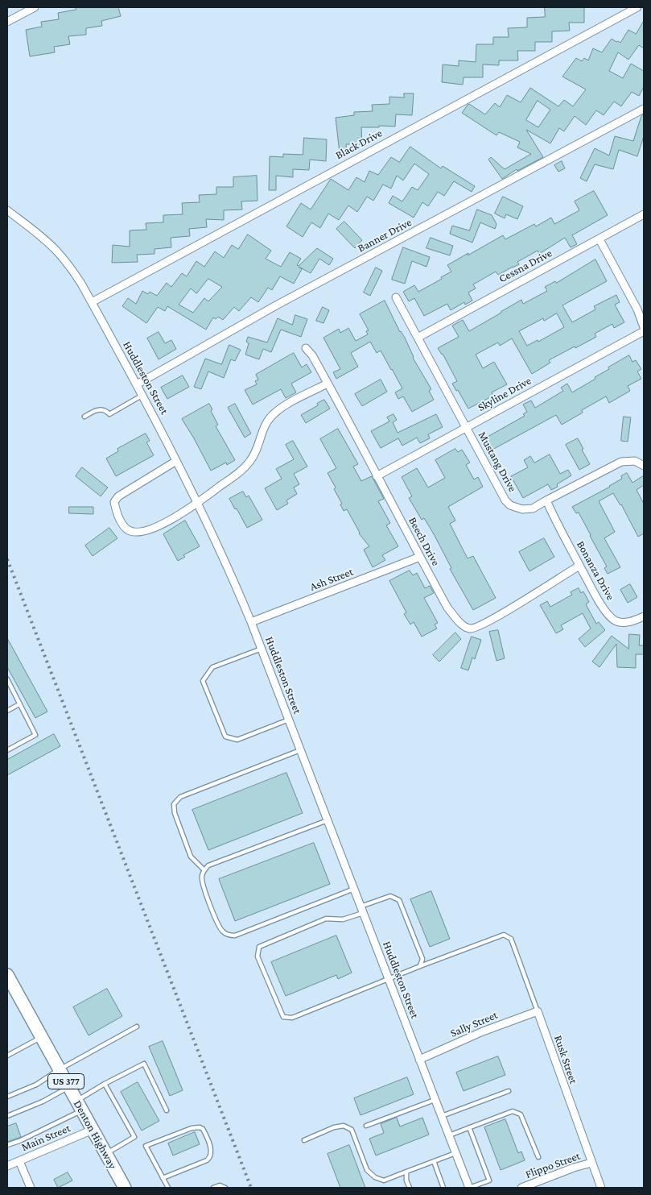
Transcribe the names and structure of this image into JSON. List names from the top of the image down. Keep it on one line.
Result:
{"streets":{"main road":["US 377","Denton Highway"],"street":["Black Drive","Banner Drive","Cessna Drive","Huddleston Street","Skyline Drive","Mustang Drive","Beech Drive","Bonanza Drive","Ash Street","Sally Street","Rusk Street","Main Street","Flippo Street"]},"crossings":[["Black Drive","Huddleston Street"],["Banner Drive","Huddleston Street"],["Cessna Drive","Mustang Drive"],["Huddleston Street","Ash Street"],["Huddleston Street","Sally Street"],["Skyline Drive","Mustang Drive"],["Skyline Drive","Beech Drive"],["Mustang Drive","Bonanza Drive"],["Beech Drive","Bonanza Drive"],["Beech Drive","Ash Street"],["Sally Street","Rusk Street"],["Rusk Street","Flippo Street"],["Denton Highway","Main Street"]]}
